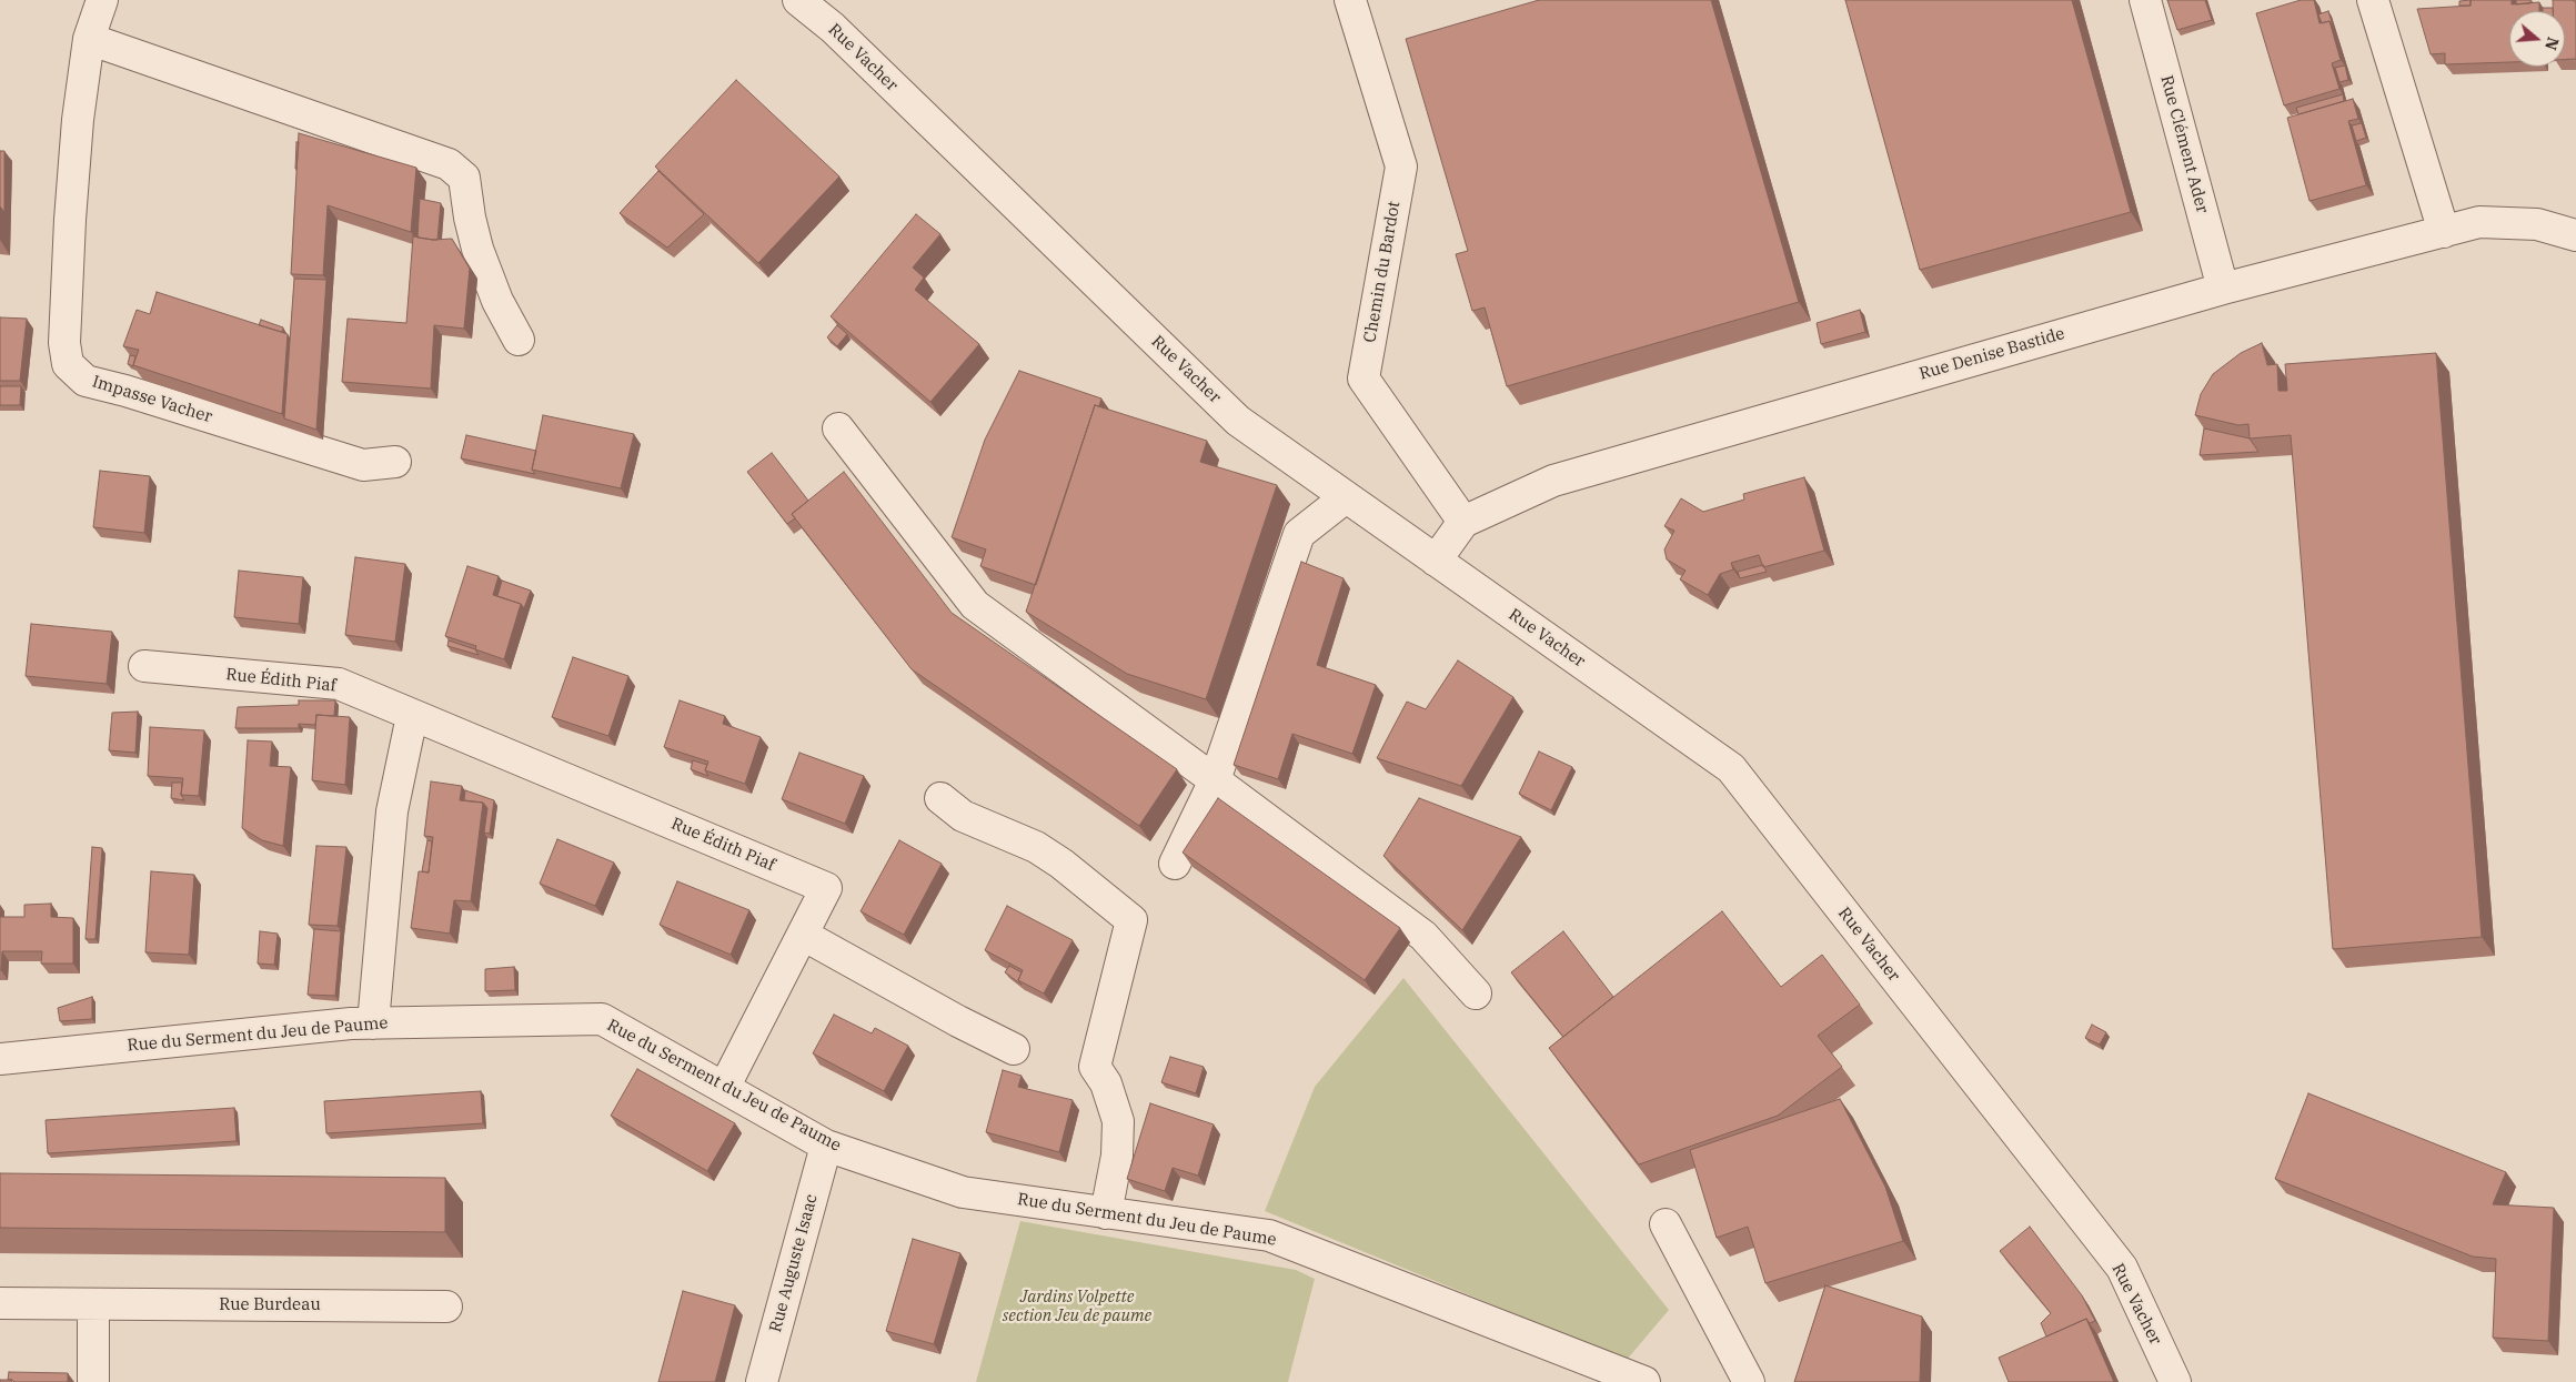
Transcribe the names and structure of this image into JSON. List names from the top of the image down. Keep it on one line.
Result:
{"streets":{"street":["Rue Vacher","Rue Clément Ader","Chemin du Bardot","Rue Denise Bastide","Impasse Vacher","Rue Édith Piaf","Rue du Serment du Jeu de Paume","Rue Auguste Isaac","Rue Burdeau"]},"crossings":[["Rue Vacher","Rue Denise Bastide"],["Rue Clément Ader","Rue Denise Bastide"],["Chemin du Bardot","Rue Denise Bastide"],["Rue Édith Piaf","Rue du Serment du Jeu de Paume"],["Rue du Serment du Jeu de Paume","Rue Auguste Isaac"]],"parks":["Jardins Volpette section Jeu de paume"],"north":"right"}
